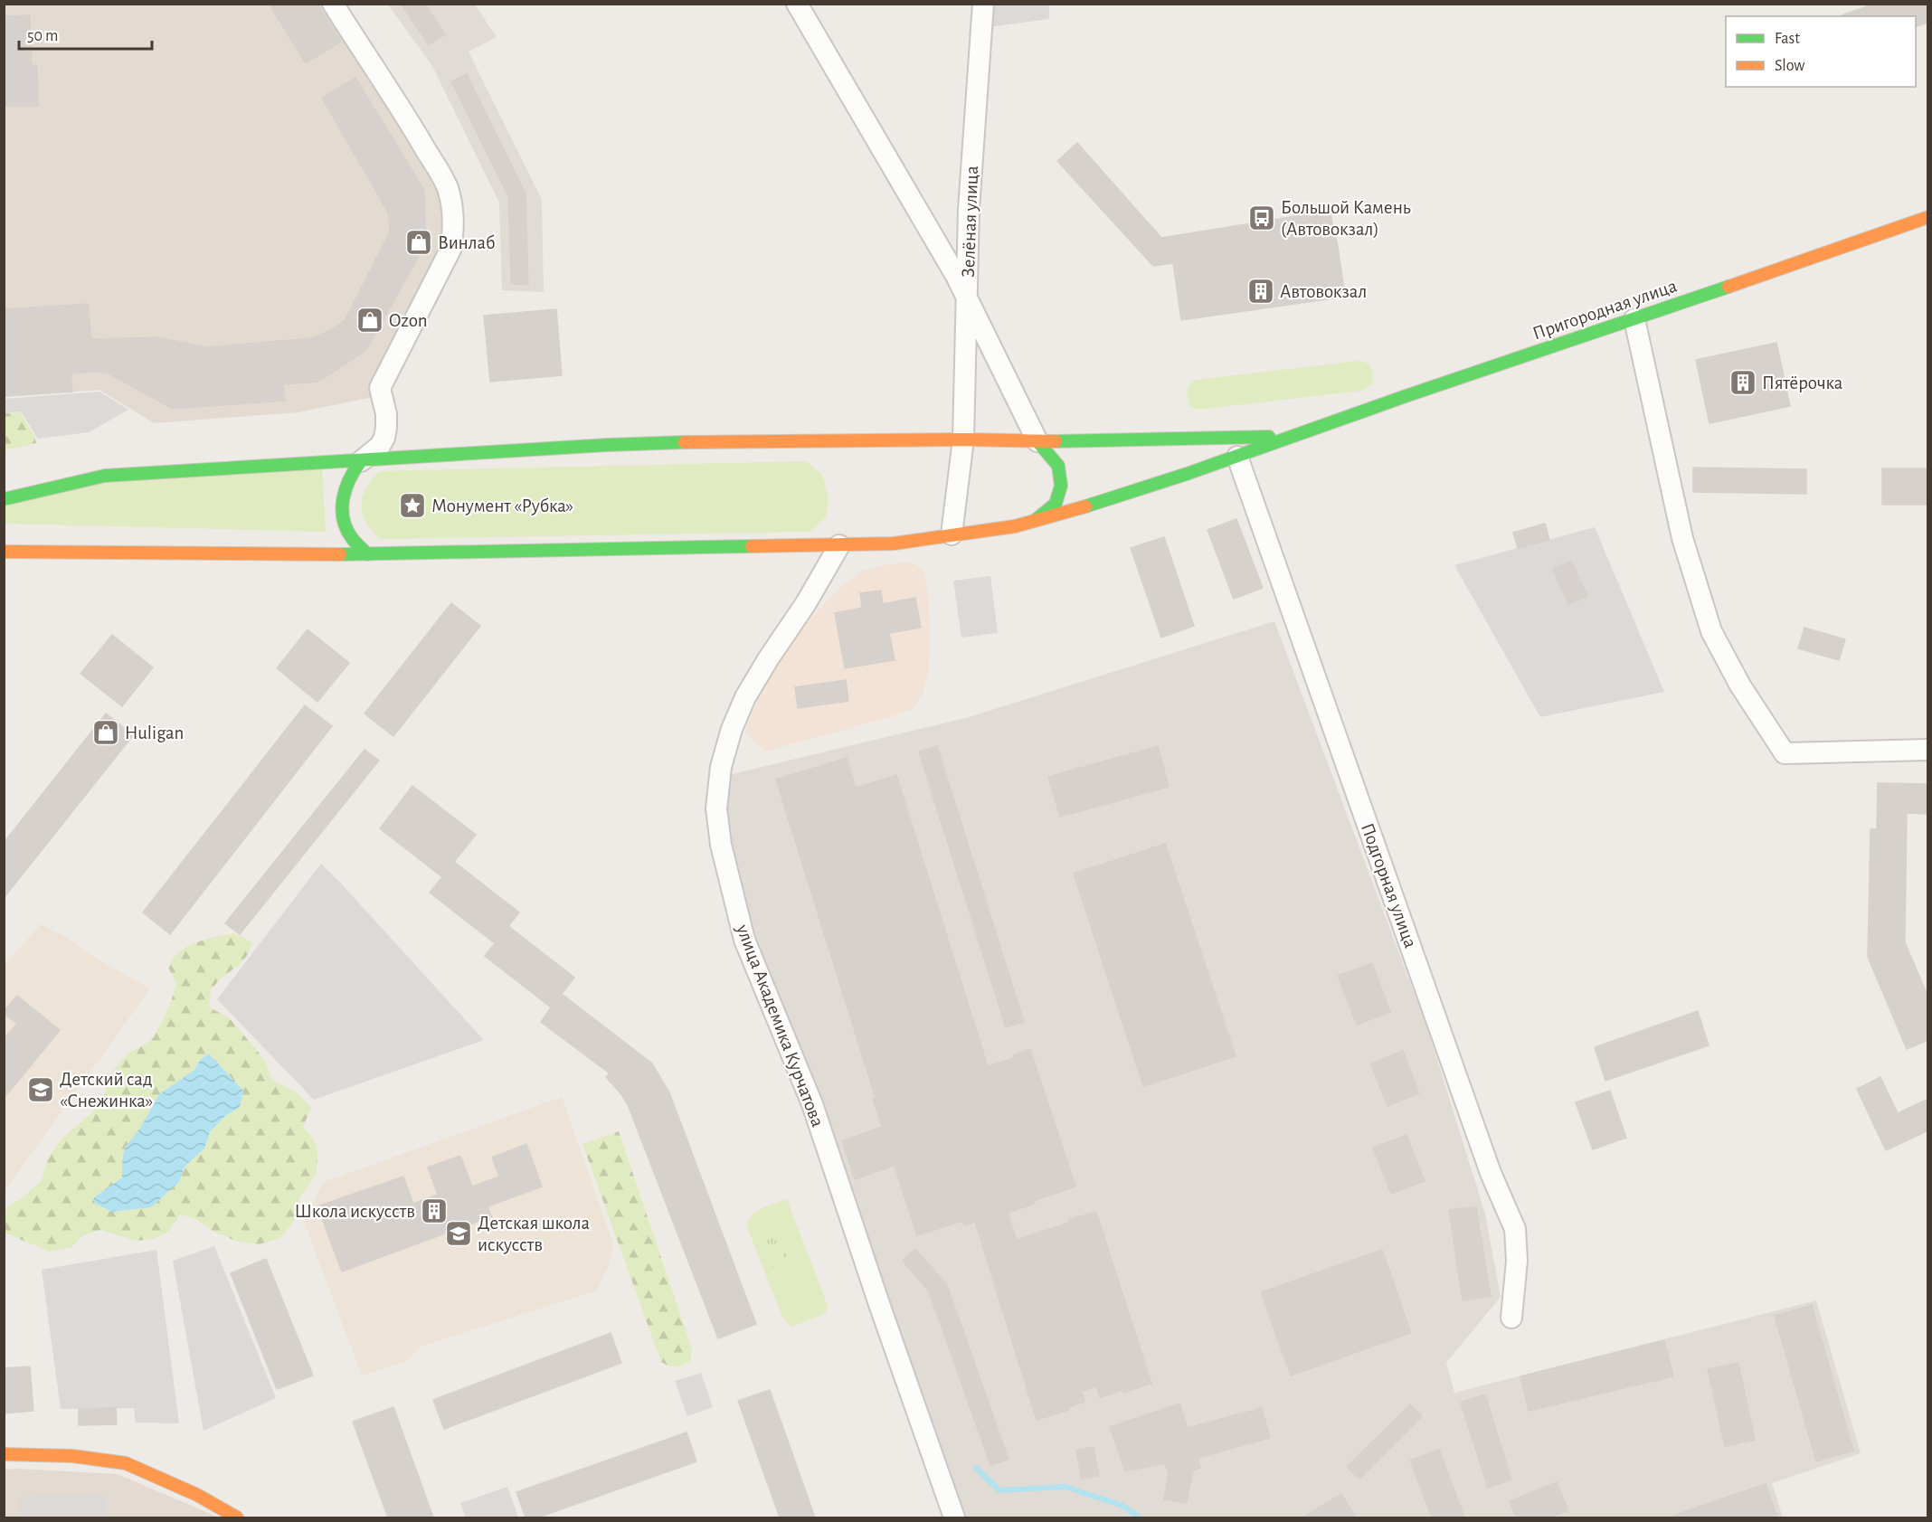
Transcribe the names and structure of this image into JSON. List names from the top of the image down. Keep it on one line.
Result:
{"streets":{"main road":["Пригородная улица"],"street":["Зелёная улица","Подгорная улица","улица Академика Курчатова"]},"crossings":[["Зелёная улица","Пригородная улица"],["Пригородная улица","Подгорная улица"],["Пригородная улица","улица Академика Курчатова"]],"places":{"bus stop":["Большой Камень (Автовокзал)"],"shop":["Винлаб","Ozon","Huligan"],"building":["Автовокзал","Пятёрочка","Школа искусств"],"place":["Монумент «Рубка»"],"school or university":["Детский сад «Снежинка»","Детская школа искусств"]},"legend":["Fast","Slow"],"scale_bar":"50 m"}
